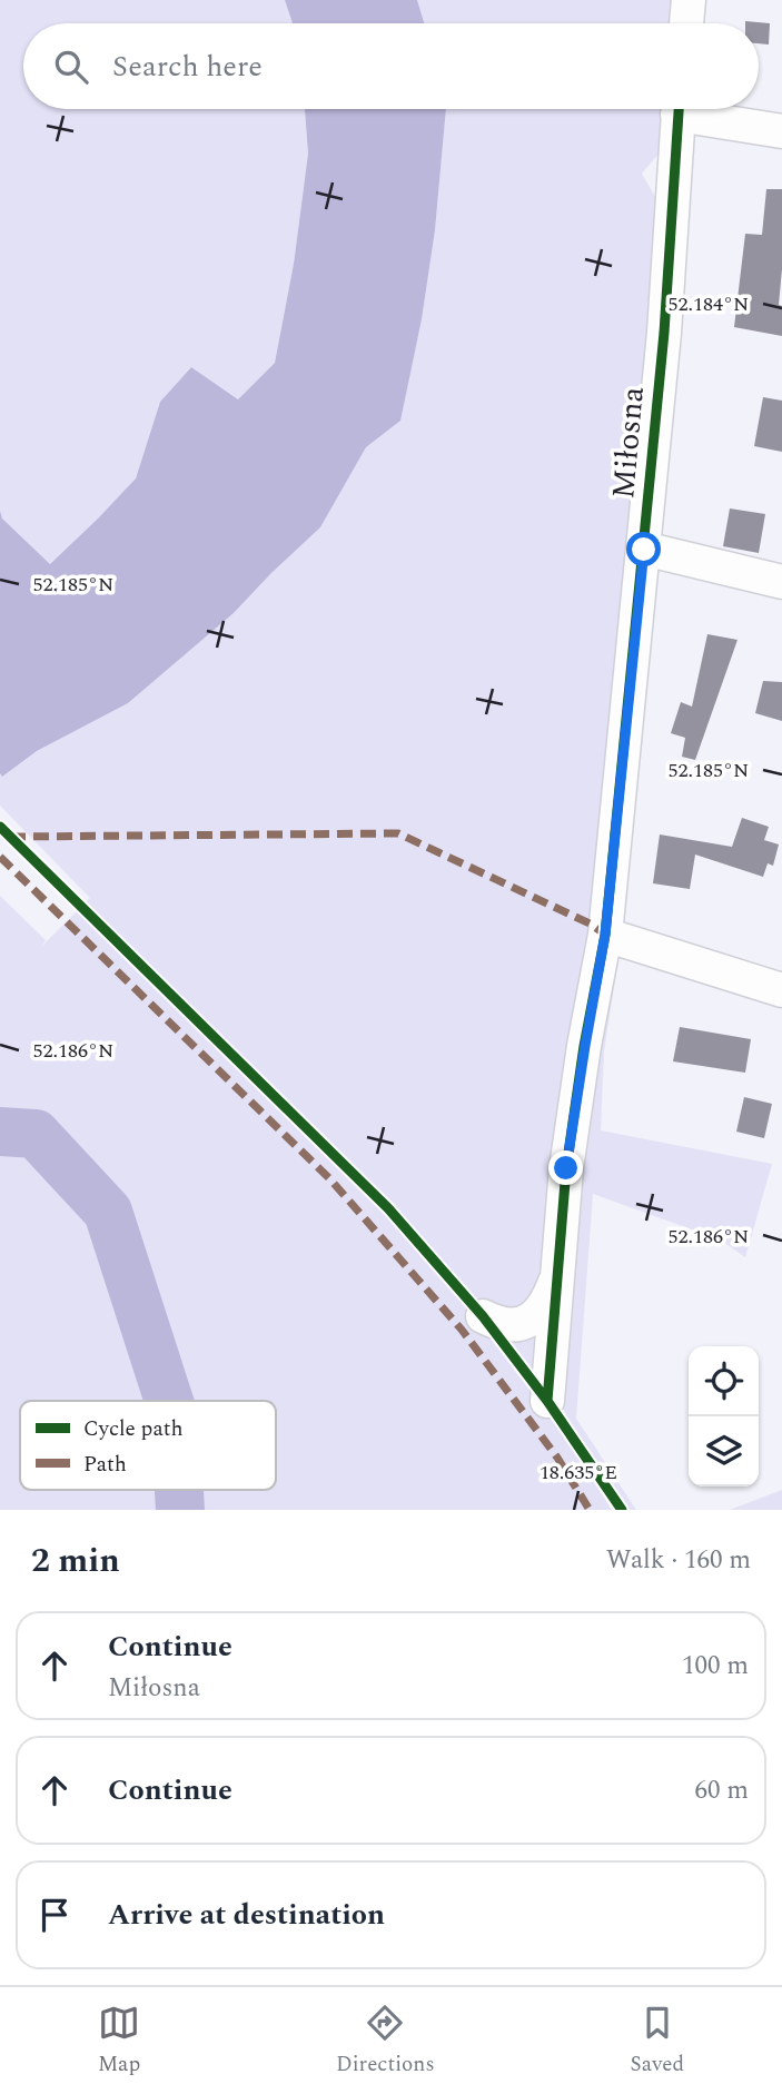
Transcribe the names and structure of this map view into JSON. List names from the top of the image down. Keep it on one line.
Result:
{"streets":{"street":["Miłosna"]},"legend":["Cycle path","Path"],"page":{"search":"Search here","heading":["2 min","Walk · 160 m"],"list":[["Continue","Miłosna","100 m"],["Continue","60 m"],"Arrive at destination"],"nav":["Map","Directions","Saved"]},"coordinates":["52.184°N","52.185°N","52.186°N","18.635°E"]}
